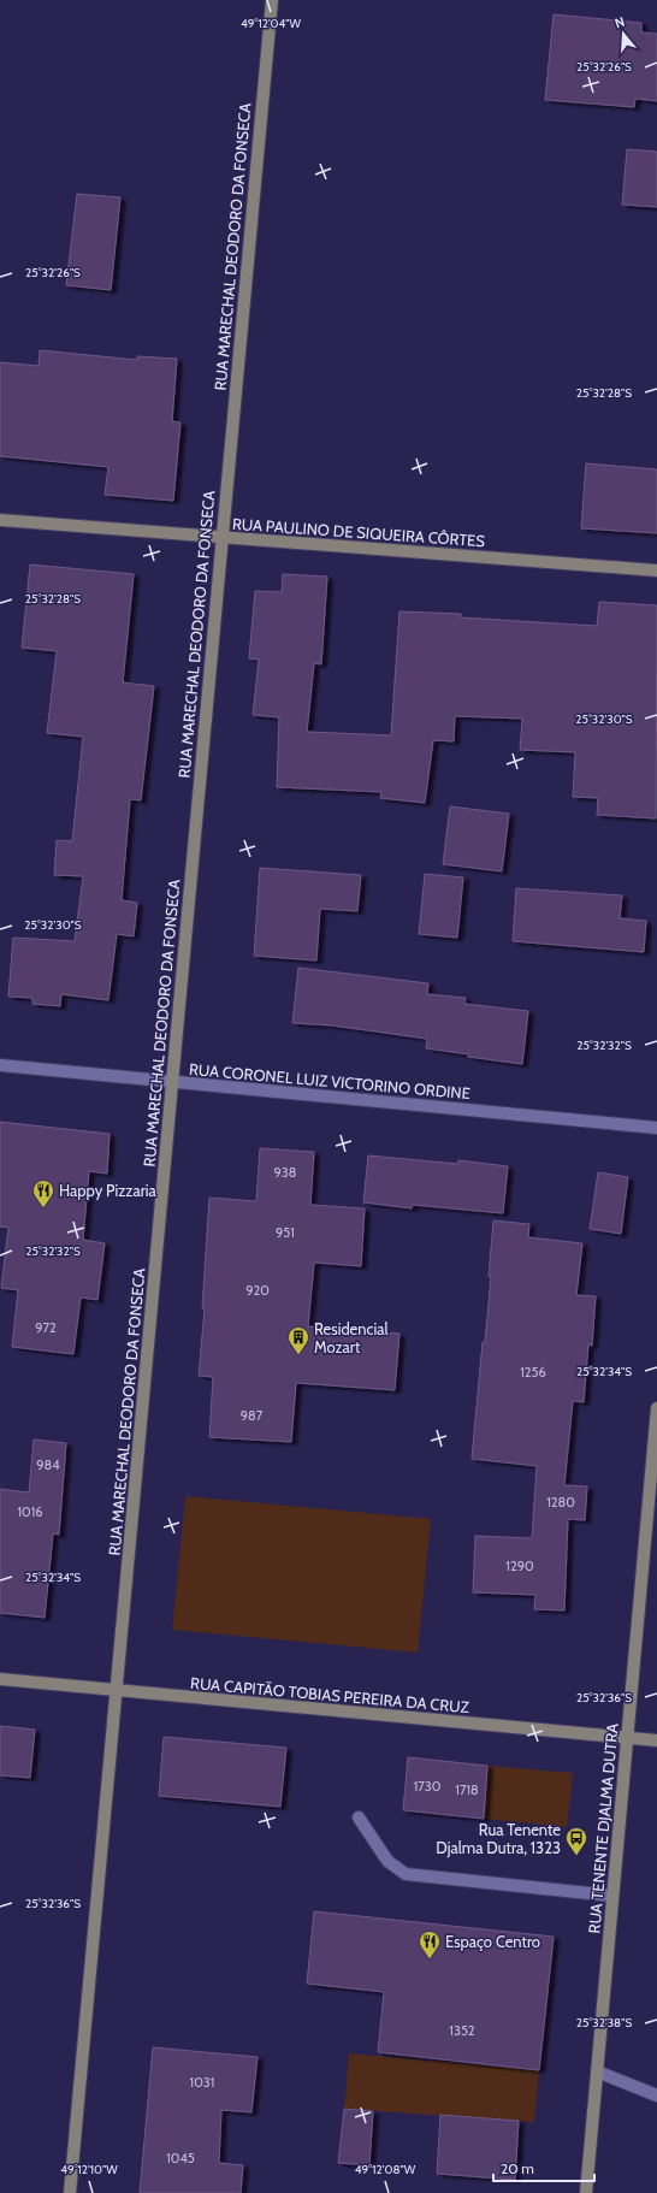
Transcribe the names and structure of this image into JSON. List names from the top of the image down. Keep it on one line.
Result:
{"streets":{"street":["RUA MARECHAL DEODORO DA FONSECA","RUA PAULINO DE SIQUEIRA CÔRTES","RUA CORONEL LUIZ VICTORINO ORDINE","RUA CAPITÃO TOBIAS PEREIRA DA CRUZ","RUA TENENTE DJALMA DUTRA"]},"crossings":[["RUA MARECHAL DEODORO DA FONSECA","RUA PAULINO DE SIQUEIRA CÔRTES"],["RUA MARECHAL DEODORO DA FONSECA","RUA CORONEL LUIZ VICTORINO ORDINE"],["RUA MARECHAL DEODORO DA FONSECA","RUA CAPITÃO TOBIAS PEREIRA DA CRUZ"],["RUA CAPITÃO TOBIAS PEREIRA DA CRUZ","RUA TENENTE DJALMA DUTRA"]],"places":{"restaurant":["Happy Pizzaria","Espaço Centro"],"building":["Residencial Mozart"],"bus stop":["Rua Tenente Djalma Dutra, 1323"]},"house_numbers":["938","951","920","972","1256","987","984","1280","1016","1290","1730","1718","1352","1031","1045"],"scale_bar":"20 m","north":"top","coordinates":["49°12'04\"W","25°32'26\"S","25°32'28\"S","25°32'30\"S","25°32'32\"S","25°32'34\"S","25°32'36\"S","25°32'38\"S","49°12'10\"W","49°12'08\"W"]}
